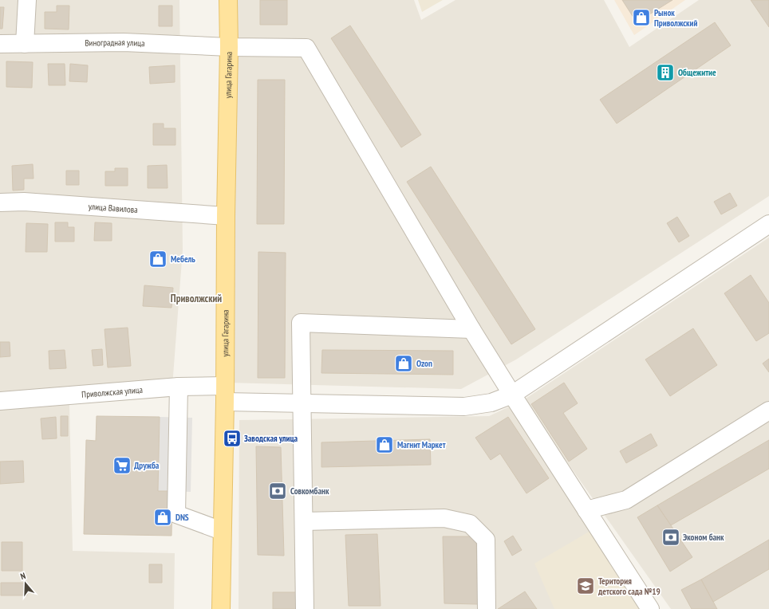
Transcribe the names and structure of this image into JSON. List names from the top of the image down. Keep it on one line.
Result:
{"streets":{"main road":["улица Гагарина"],"street":["Виноградная улица","улица Вавилова","Приволжская улица"]},"crossings":[["Виноградная улица","улица Гагарина"],["улица Гагарина","улица Вавилова"],["улица Гагарина","Приволжская улица"]],"districts":["Приволжский"],"places":{"shop":["Рынок Приволжский","Мебель","Ozon","Магнит Маркет","DNS"],"building":["Общежитие"],"bus stop":["Заводская улица"],"supermarket":["Дружба"],"bank":["Совкомбанк","Эконом банк"],"school or university":["Територия детского сада №19"]},"north":"top"}
